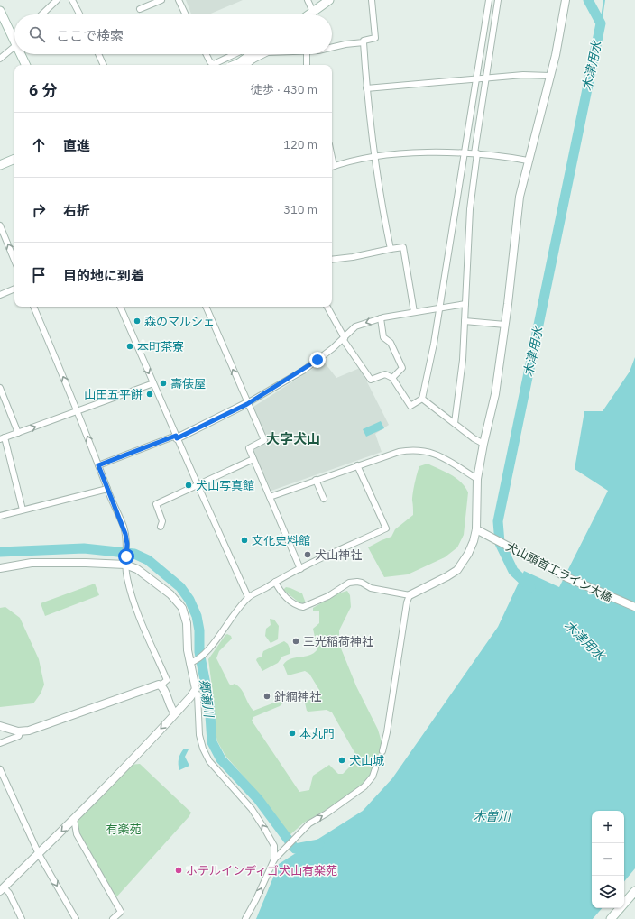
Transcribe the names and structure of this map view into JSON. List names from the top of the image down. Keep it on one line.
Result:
{"streets":{"street":["犬山頭首工ライン大橋"]},"districts":["大字犬山"],"water":["木津用水","郷瀬川","木曽川"],"parks":["有楽苑"],"places":["森のマルシェ","本町茶寮","壽俵屋","山田五平餅","犬山写真館","文化史料館","犬山神社","三光稲荷神社","針綱神社","本丸門","犬山城","ホテルインディゴ犬山有楽苑"],"page":{"search":"ここで検索","heading":["6 分","徒歩 · 430 m"],"list":[["直進","120 m"],["右折","310 m"],"目的地に到着"],"map_buttons":["+","−"]}}
